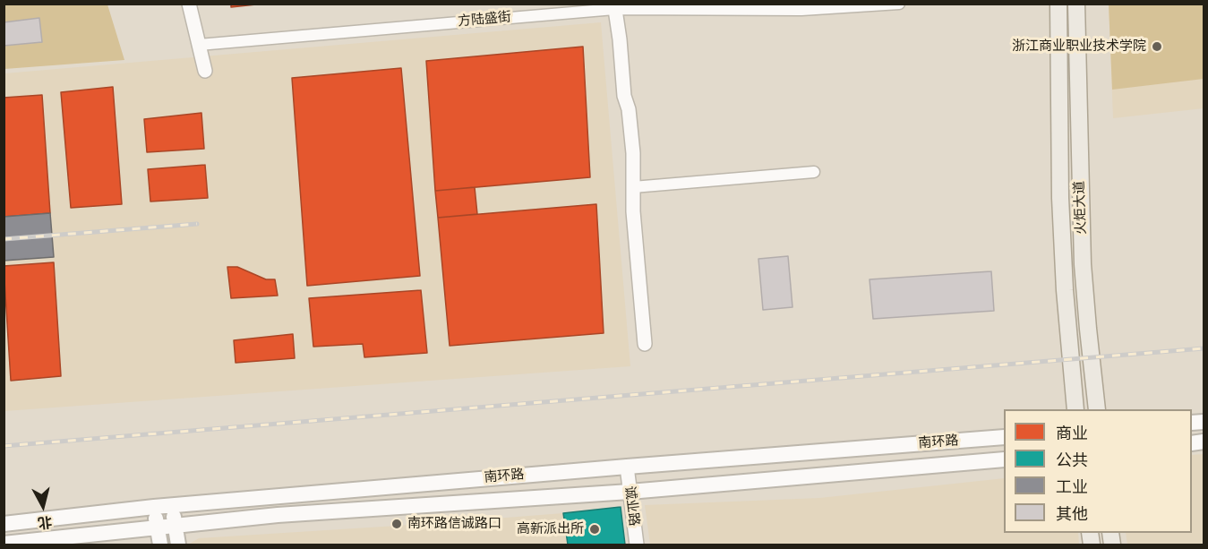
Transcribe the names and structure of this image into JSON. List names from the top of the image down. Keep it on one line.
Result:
{"streets":{"main road":["火炬大道","南环路"],"street":["方陆盛街","诚业路"]},"crossings":[["南环路","诚业路"]],"places":["浙江商业职业技术学院","南环路信诚路口","高新派出所"],"legend":["商业","公共","工业","其他"],"north":"bottom"}
